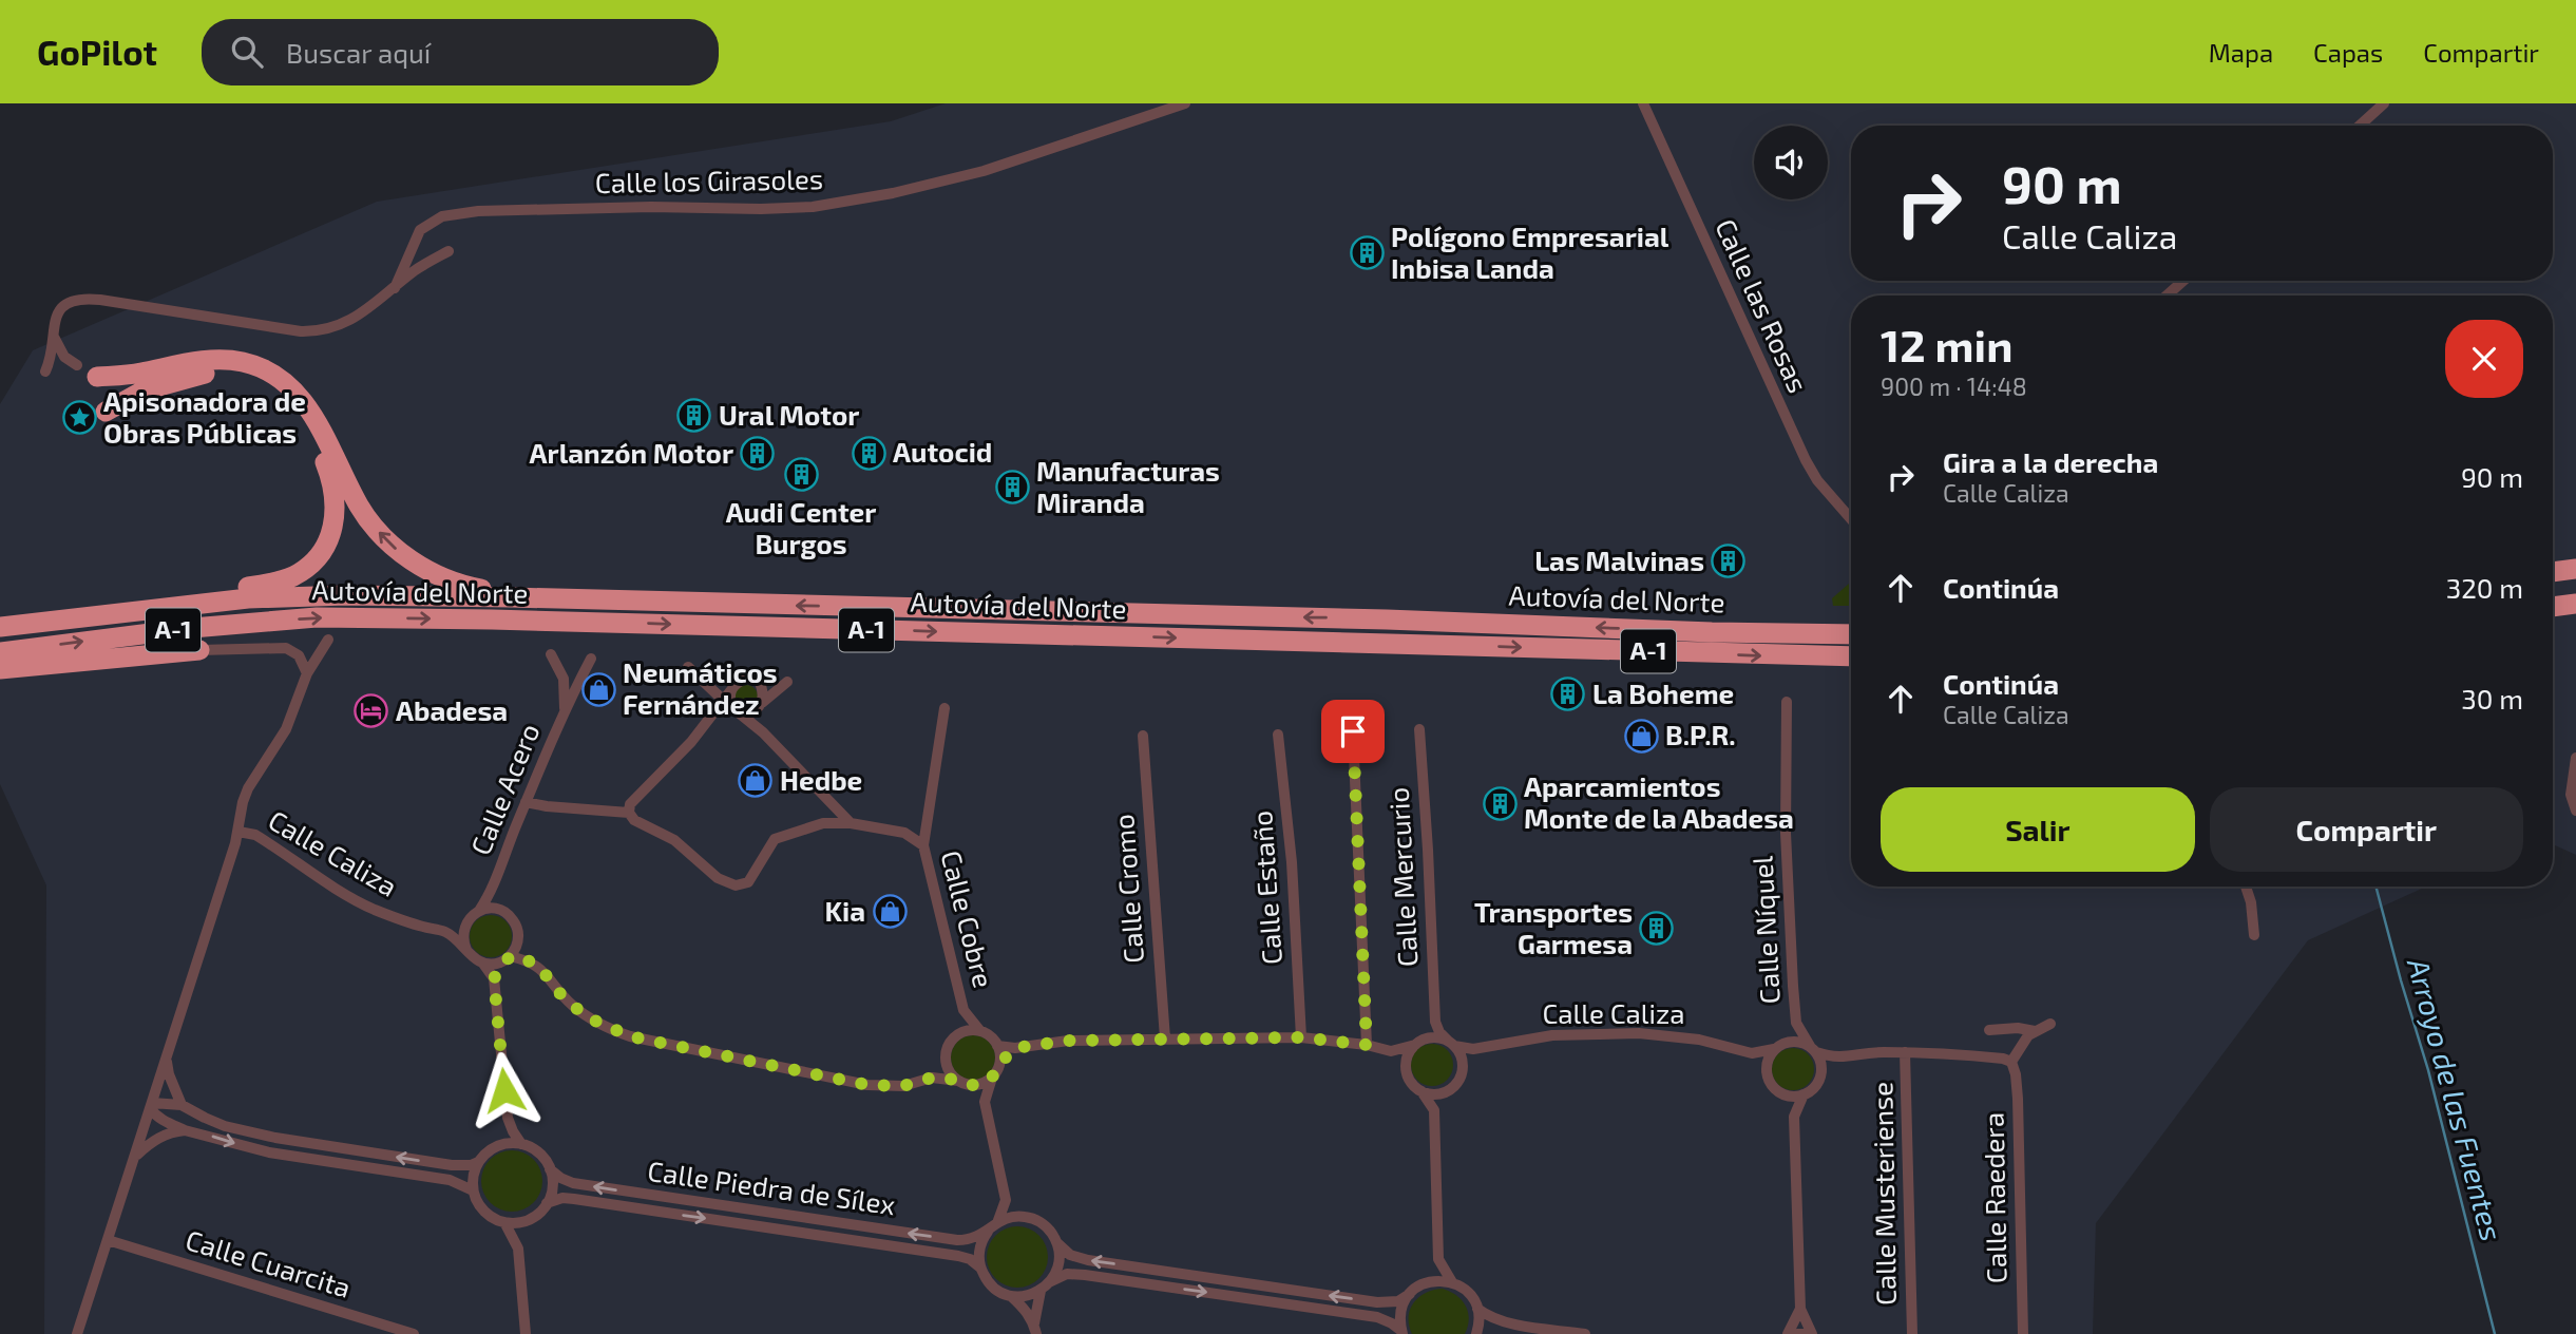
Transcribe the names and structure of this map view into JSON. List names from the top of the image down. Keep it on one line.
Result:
{"streets":{"highway":["Autovía del Norte","A-1"],"street":["Calle los Girasoles","Calle las Rosas","Calle Acero","Calle Caliza","Calle Mercurio","Calle Estaño","Calle Cromo","Calle Cobre","Calle Níquel","Calle Piedra de Sílex","Calle Musteriense","Calle Raedera","Calle Cuarcita"]},"crossings":[["Calle Acero","Calle Caliza"],["Calle Caliza","Calle Níquel"]],"water":["Arroyo de las Fuentes"],"places":{"building":["Polígono Empresarial Inbisa Landa","Ural Motor","Autocid","Arlanzón Motor","Audi Center Burgos","Manufacturas Miranda","Las Malvinas","La Boheme","Aparcamientos Monte de la Abadesa","Transportes Garmesa"],"place":["Apisonadora de Obras Públicas"],"shop":["Neumáticos Fernández","B.P.R.","Hedbe","Kia"],"hotel":["Abadesa"]},"page":{"header":"GoPilot","search":"Buscar aquí","nav":["Mapa","Capas","Compartir"],"turn":["90 m","Calle Caliza"],"heading":["12 min","900 m · 14:48"],"list":[{"name":"Gira a la derecha","note":"Calle Caliza","value":"90 m"},{"name":"Continúa","value":"320 m"},{"name":"Continúa","note":"Calle Caliza","value":"30 m"}],"buttons":["Salir","Compartir"]}}
